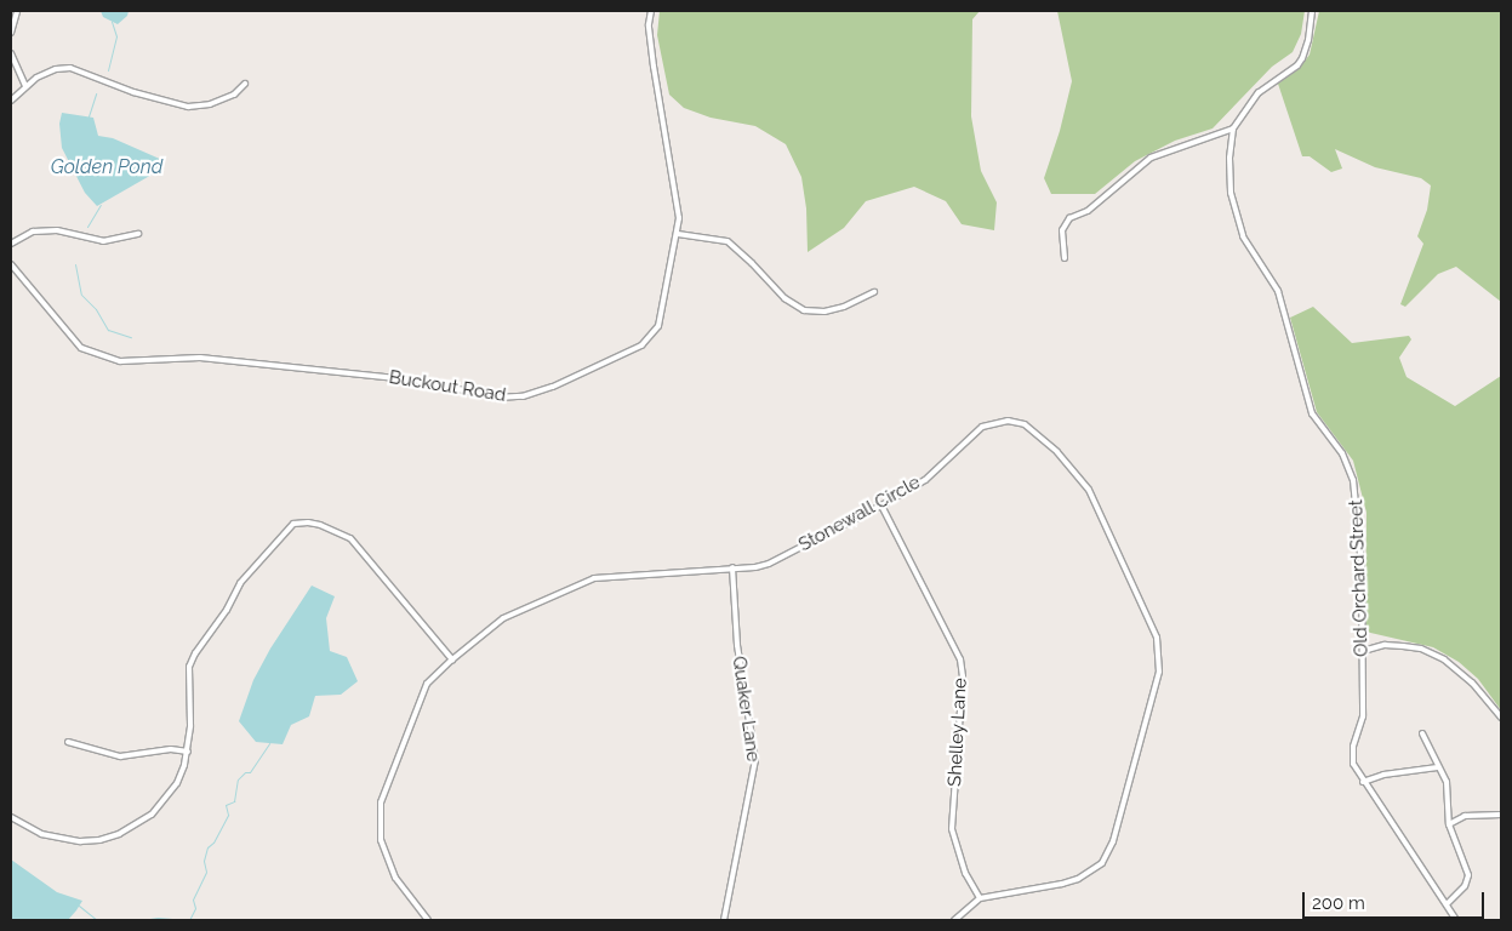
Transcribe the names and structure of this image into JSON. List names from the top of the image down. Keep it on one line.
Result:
{"streets":{"street":["Buckout Road","Stonewall Circle","Old Orchard Street","Quaker Lane","Shelley Lane"]},"crossings":[["Stonewall Circle","Quaker Lane"],["Stonewall Circle","Shelley Lane"]],"water":["Golden Pond"],"scale_bar":"200 m"}
